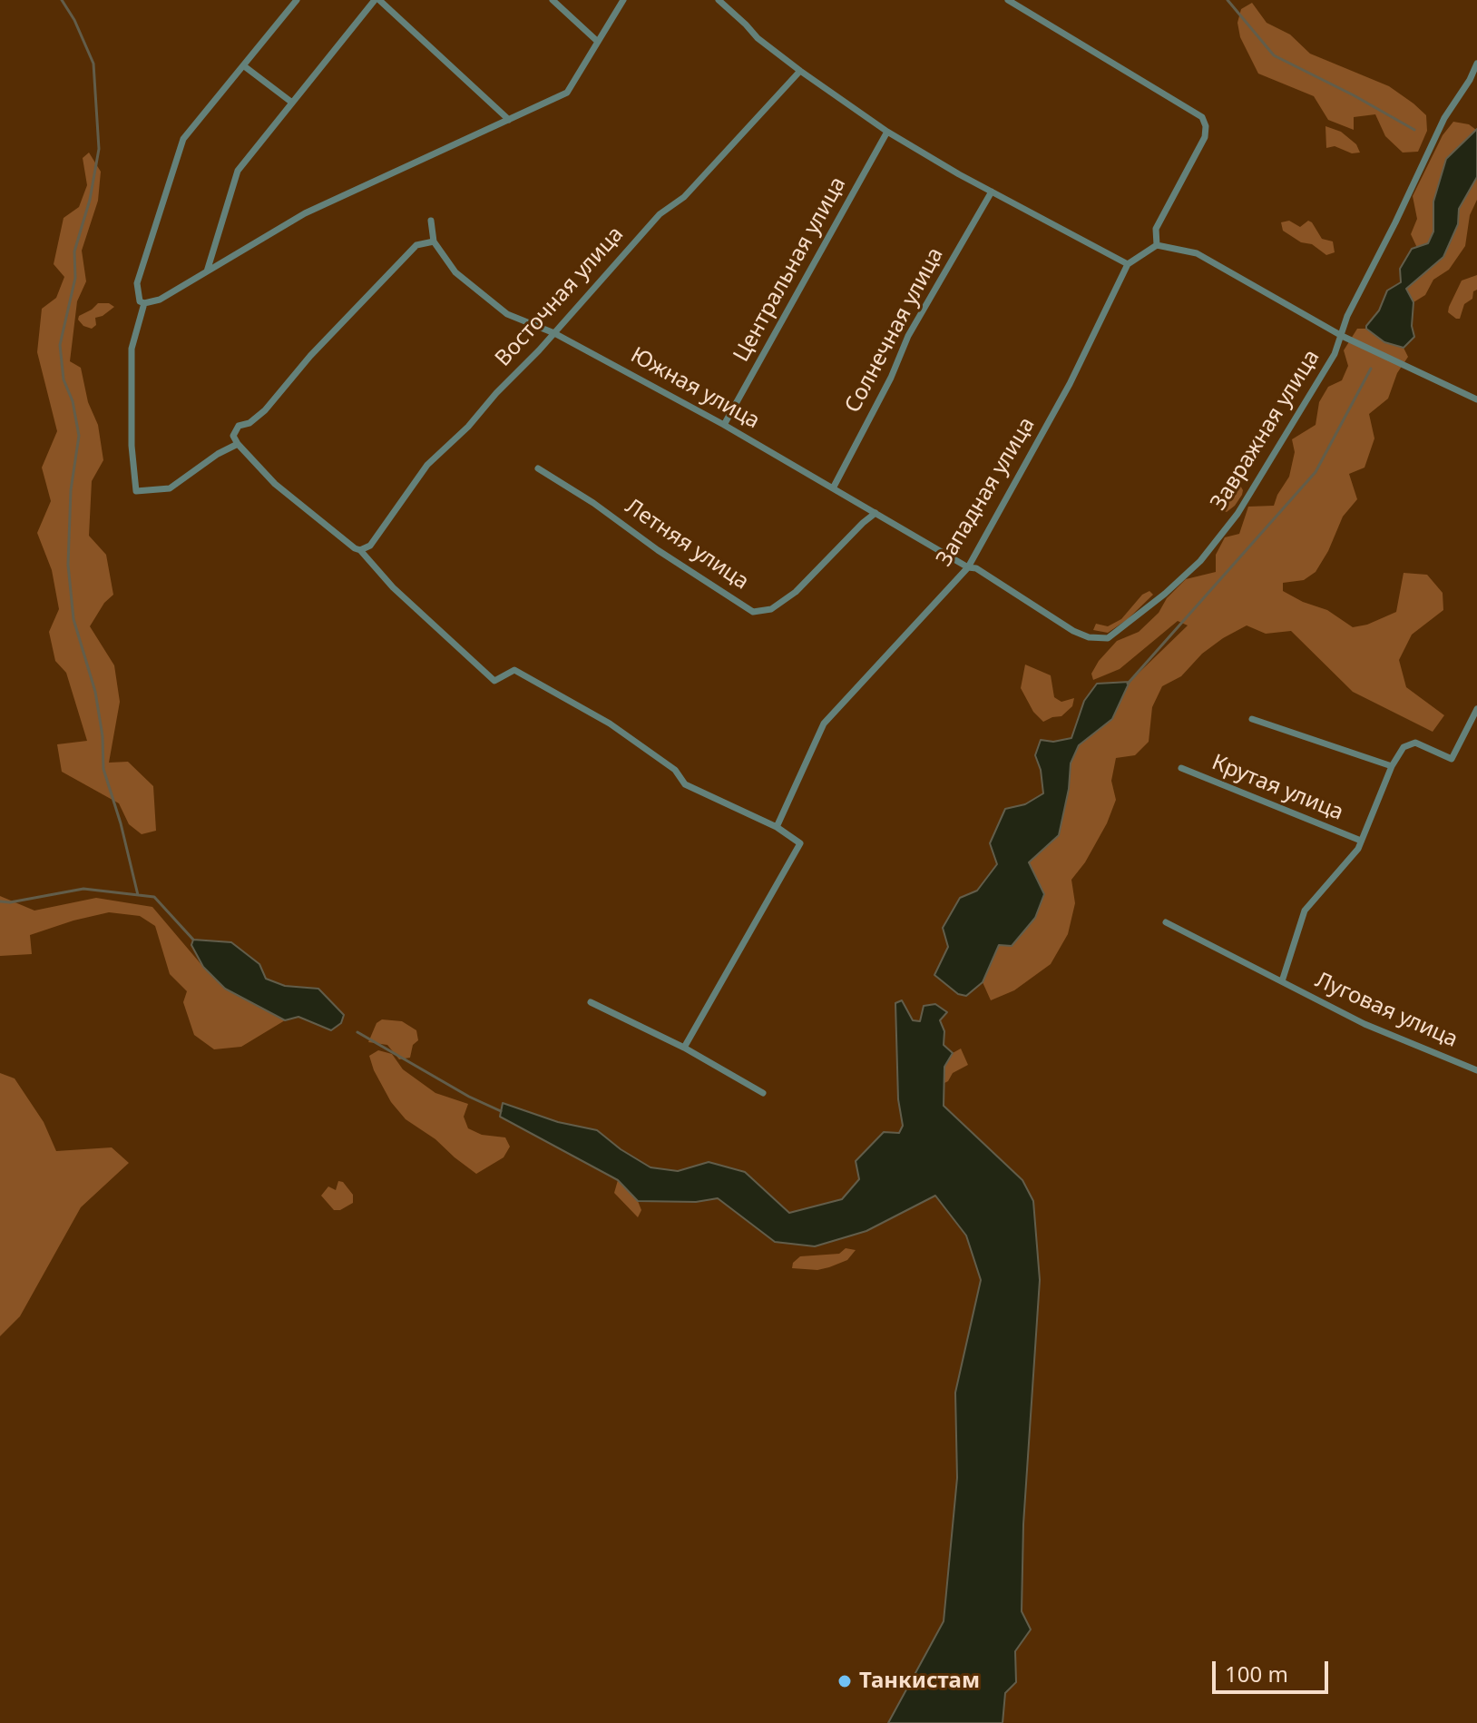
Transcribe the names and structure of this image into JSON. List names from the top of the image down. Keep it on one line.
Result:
{"streets":{"street":["Центральная улица","Восточная улица","Солнечная улица","Южная улица","Завражная улица","Западная улица","Летняя улица","Крутая улица","Луговая улица"]},"crossings":[["Центральная улица","Южная улица"],["Восточная улица","Южная улица"],["Солнечная улица","Южная улица"],["Южная улица","Завражная улица"],["Южная улица","Западная улица"],["Южная улица","Летняя улица"],["Завражная улица","Западная улица"],["Крутая улица","Луговая улица"]],"places":["Танкистам"],"scale_bar":"100 m"}
